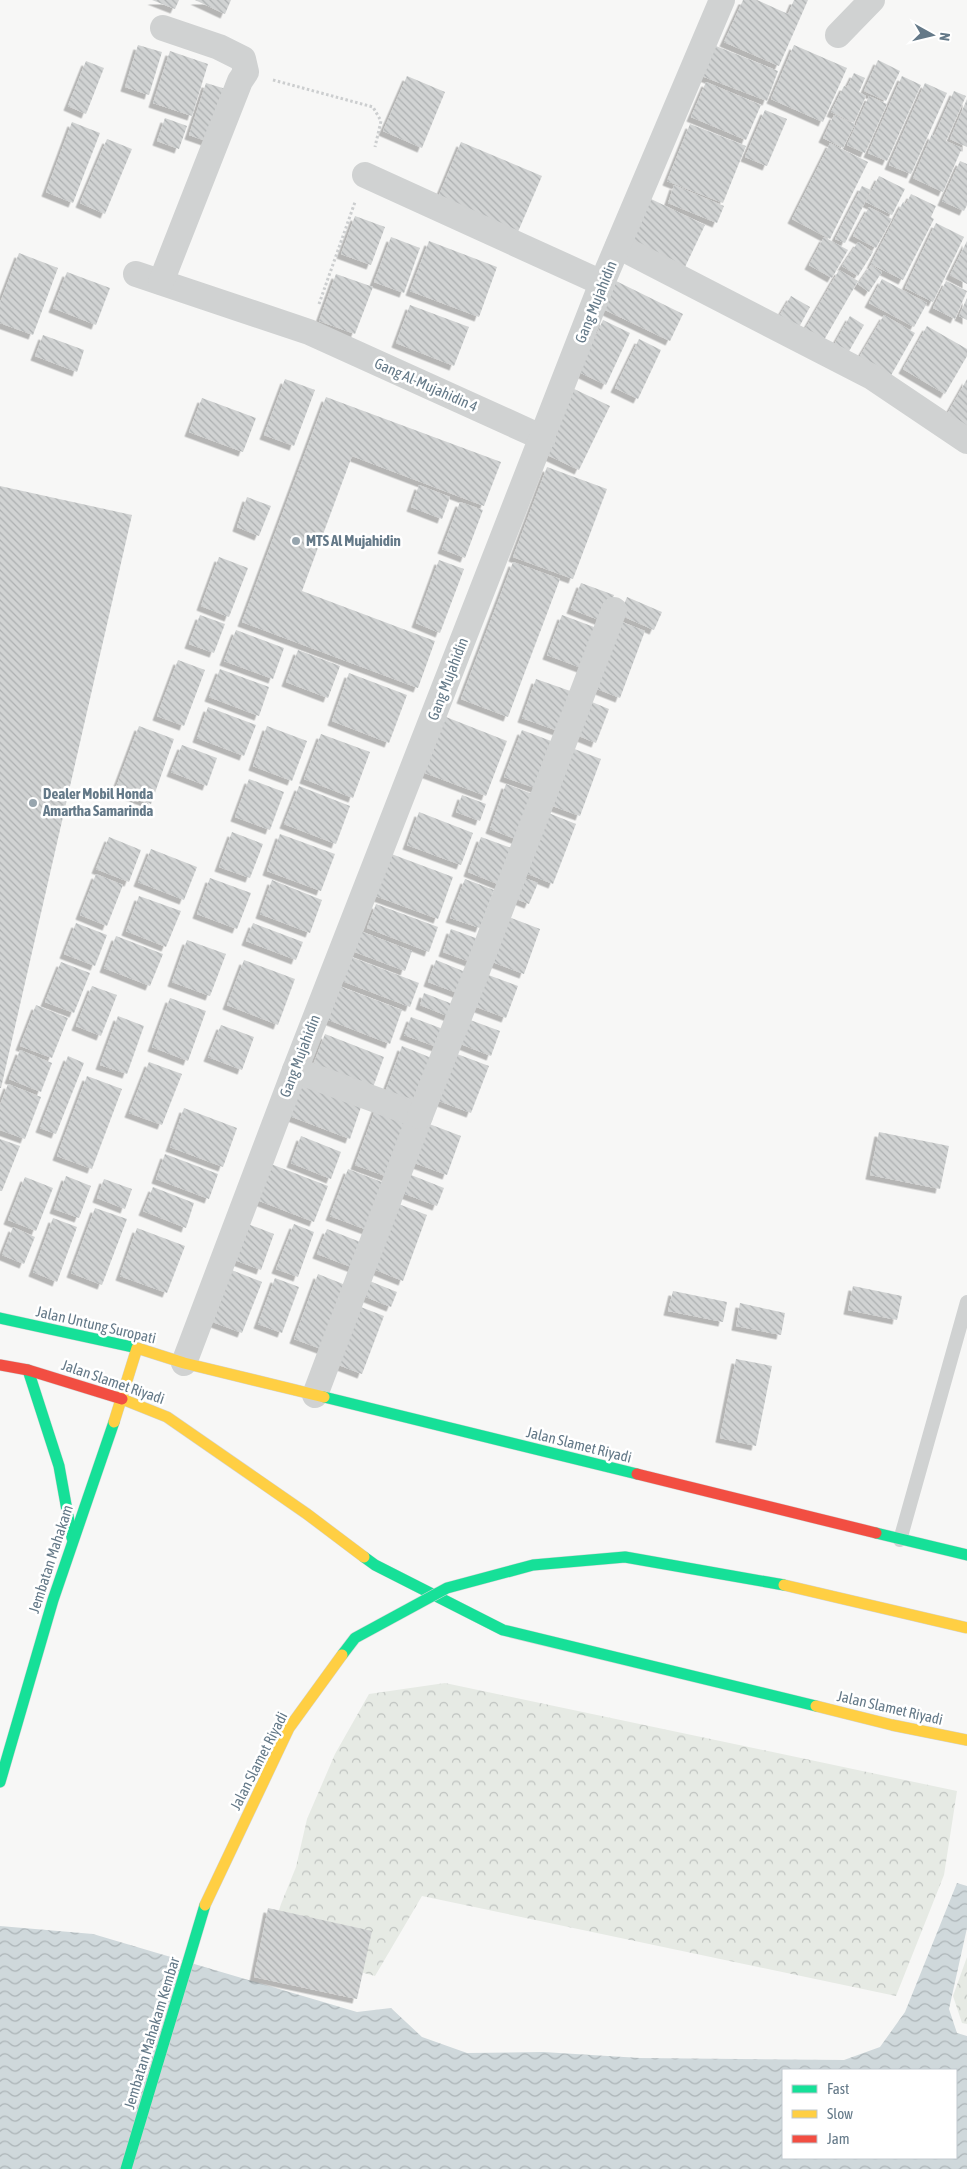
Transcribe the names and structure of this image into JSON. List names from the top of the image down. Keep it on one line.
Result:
{"streets":{"main road":["Jalan Untung Suropati","Jalan Slamet Riyadi","Jembatan Mahakam","Jembatan Mahakam Kembar"],"street":["Gang Mujahidin","Gang Al-Mujahidin 4"]},"crossings":[["Gang Mujahidin","Gang Al-Mujahidin 4"],["Gang Mujahidin","Jalan Untung Suropati"],["Gang Mujahidin","Jalan Slamet Riyadi"],["Jalan Untung Suropati","Jalan Slamet Riyadi"],["Jalan Untung Suropati","Jembatan Mahakam"],["Jalan Slamet Riyadi","Jembatan Mahakam"],["Jalan Slamet Riyadi","Jembatan Mahakam Kembar"]],"places":["MTS Al Mujahidin","Dealer Mobil Honda Amartha Samarinda"],"legend":["Fast","Slow","Jam"],"north":"right"}
